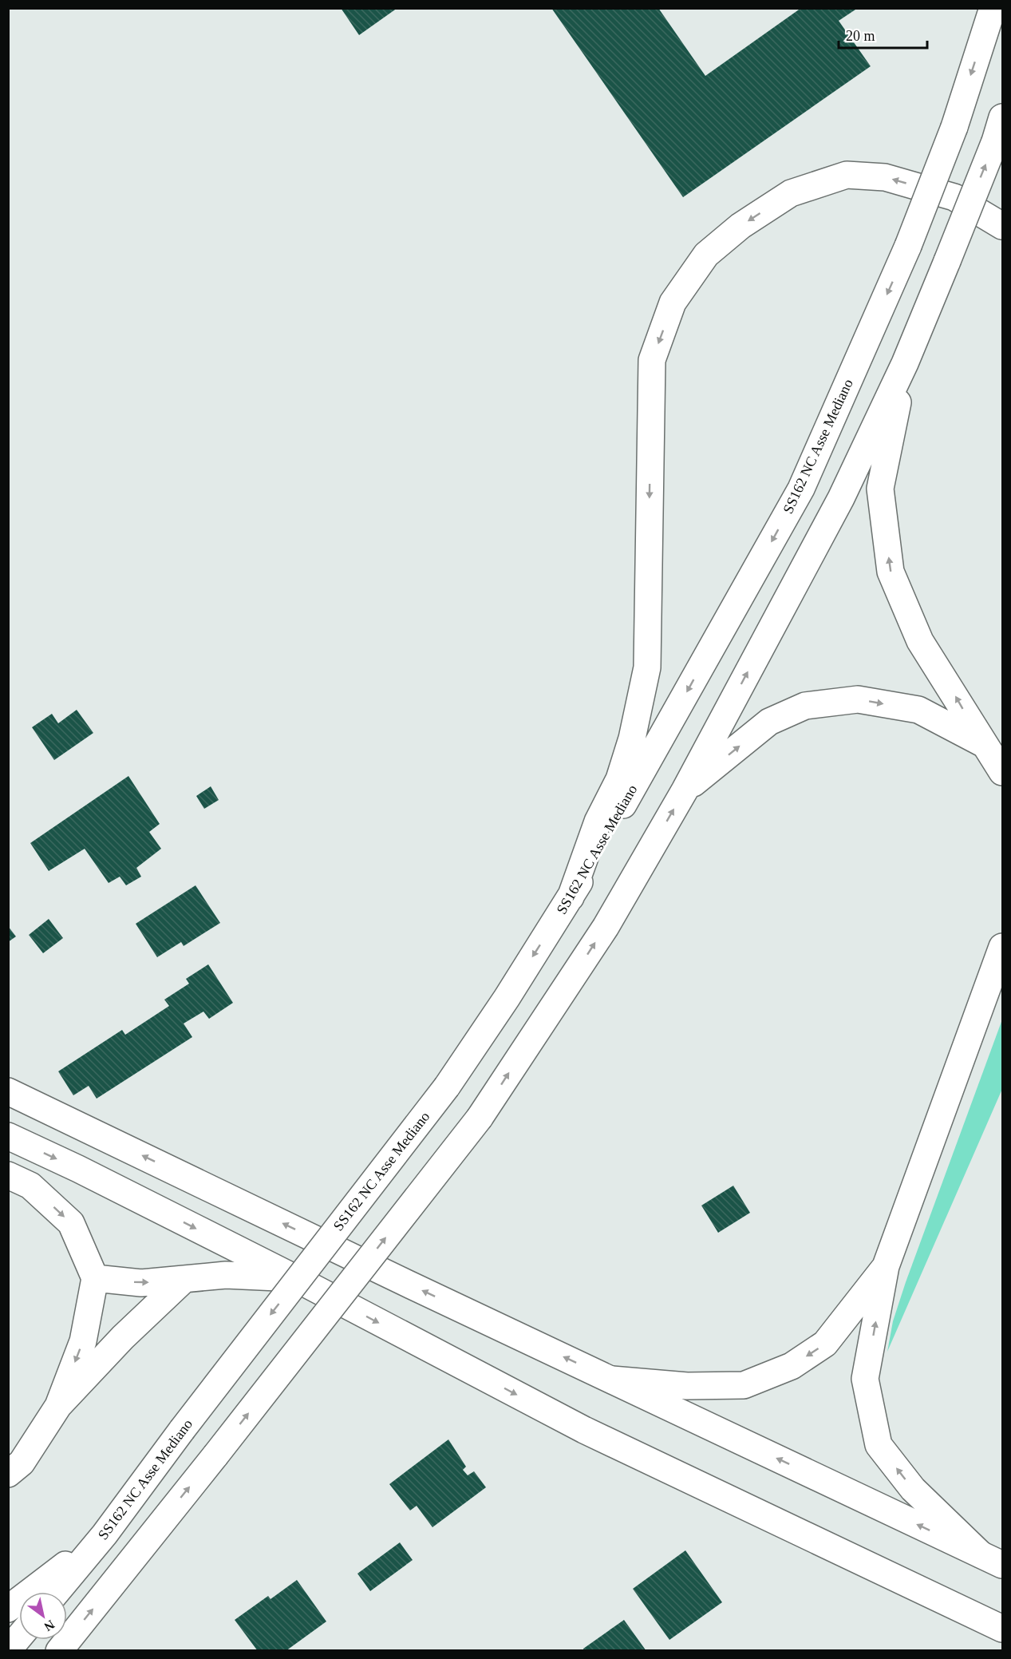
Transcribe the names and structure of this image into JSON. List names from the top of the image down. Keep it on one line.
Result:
{"streets":{"main road":["SS162 NC Asse Mediano"]},"scale_bar":"20 m","north":"bottom right"}
